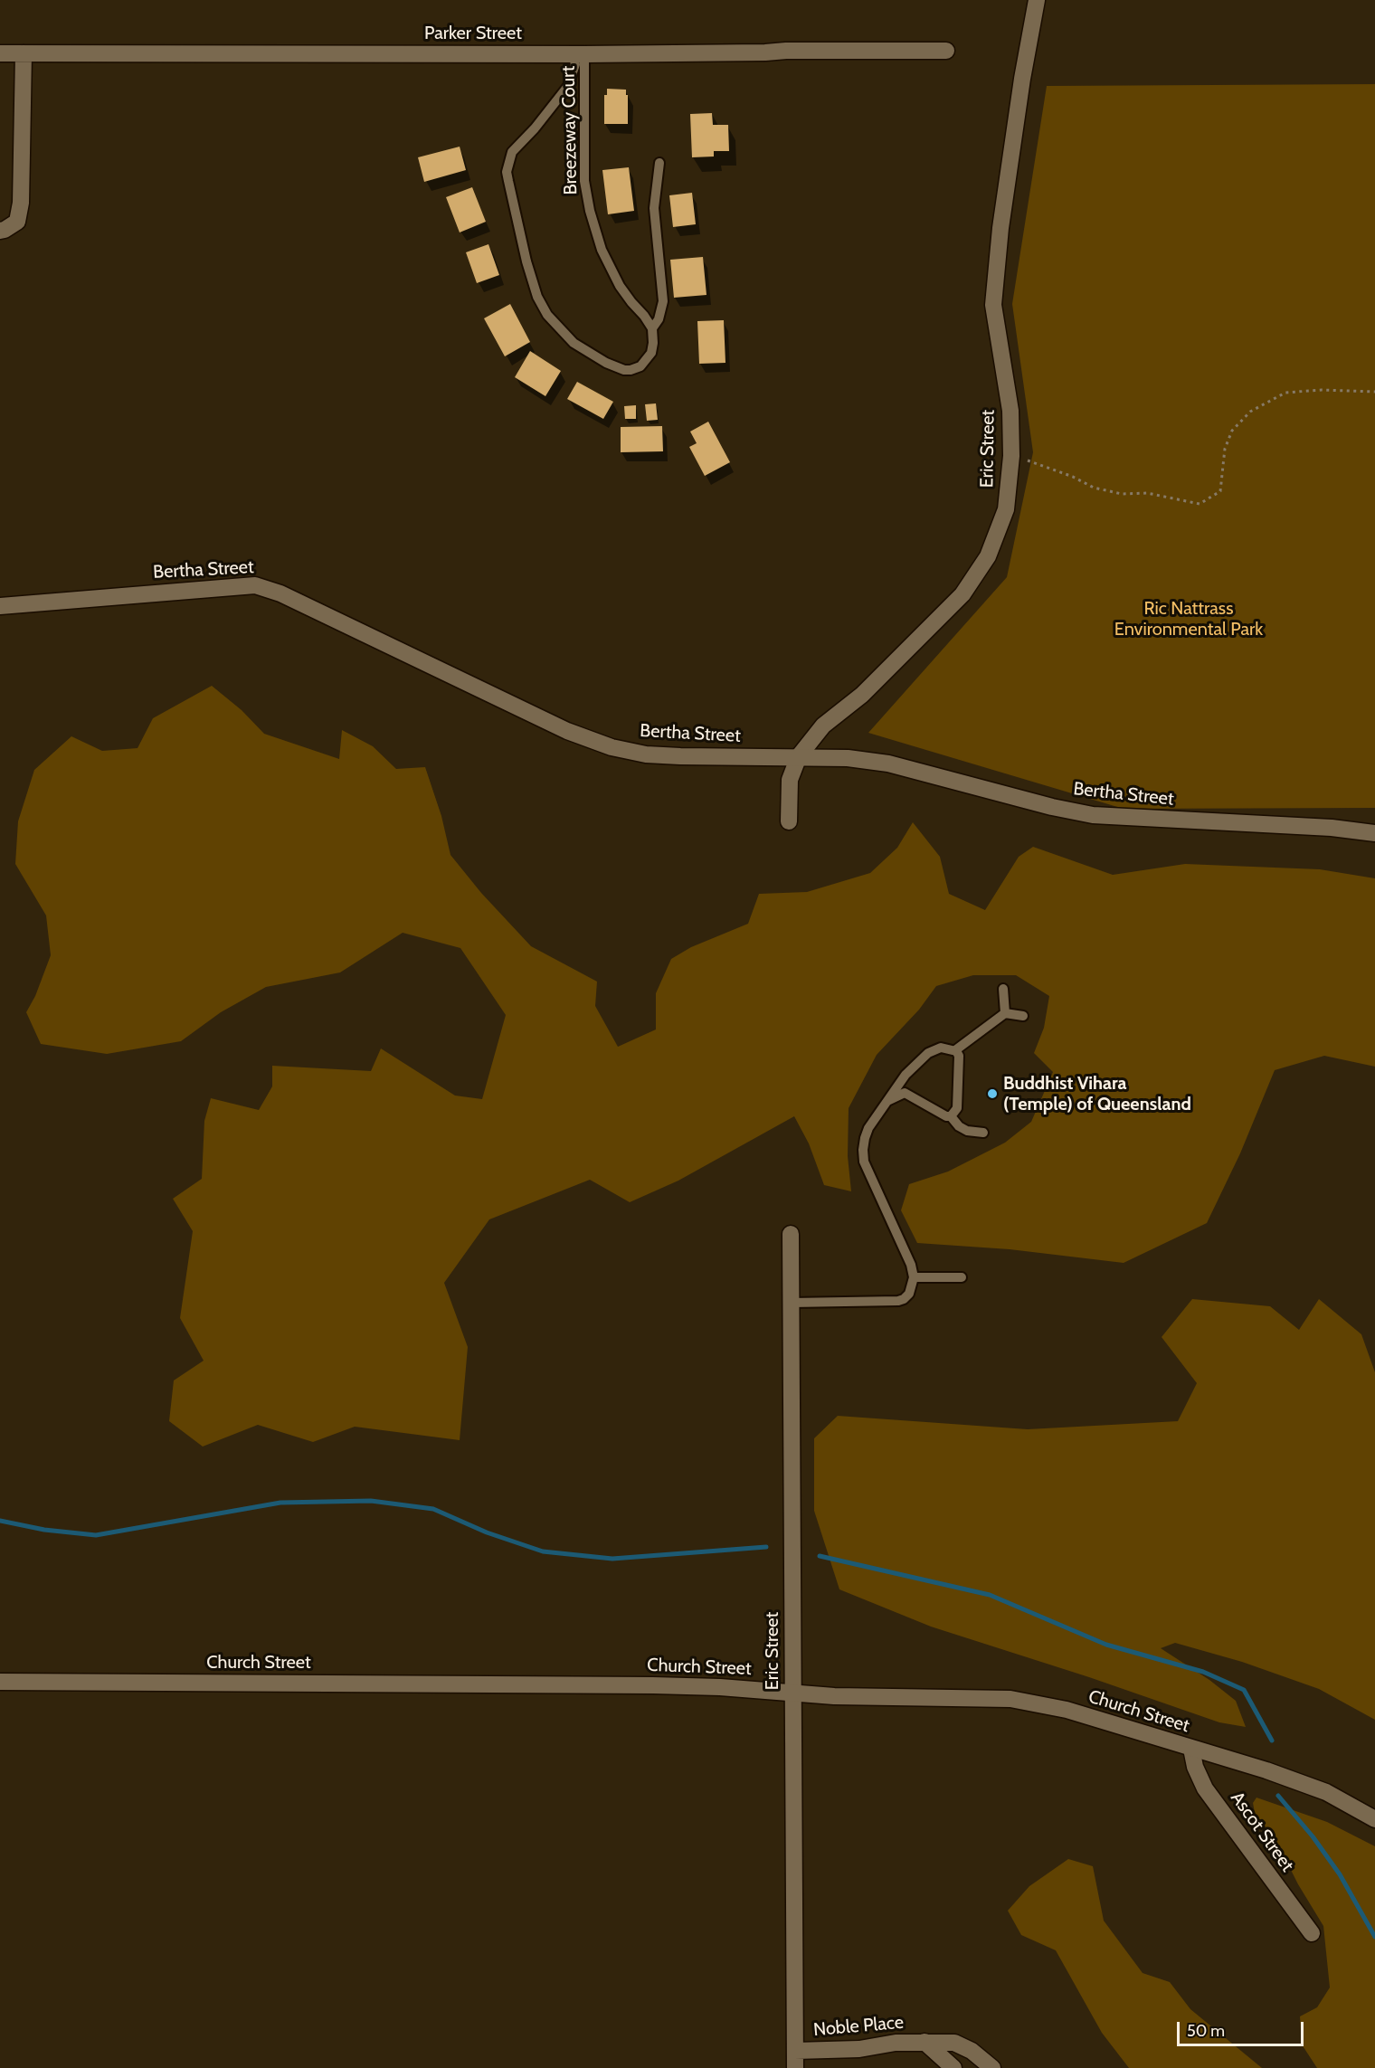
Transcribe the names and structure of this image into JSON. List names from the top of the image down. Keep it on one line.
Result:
{"streets":{"street":["Parker Street","Eric Street","Bertha Street","Church Street","Ascot Street","Noble Place"],"lane":["Breezeway Court"]},"crossings":[["Parker Street","Breezeway Court"],["Eric Street","Bertha Street"],["Eric Street","Church Street"],["Eric Street","Noble Place"],["Church Street","Ascot Street"]],"parks":["Ric Nattrass Environmental Park"],"places":["Buddhist Vihara (Temple) of Queensland"],"scale_bar":"50 m"}
